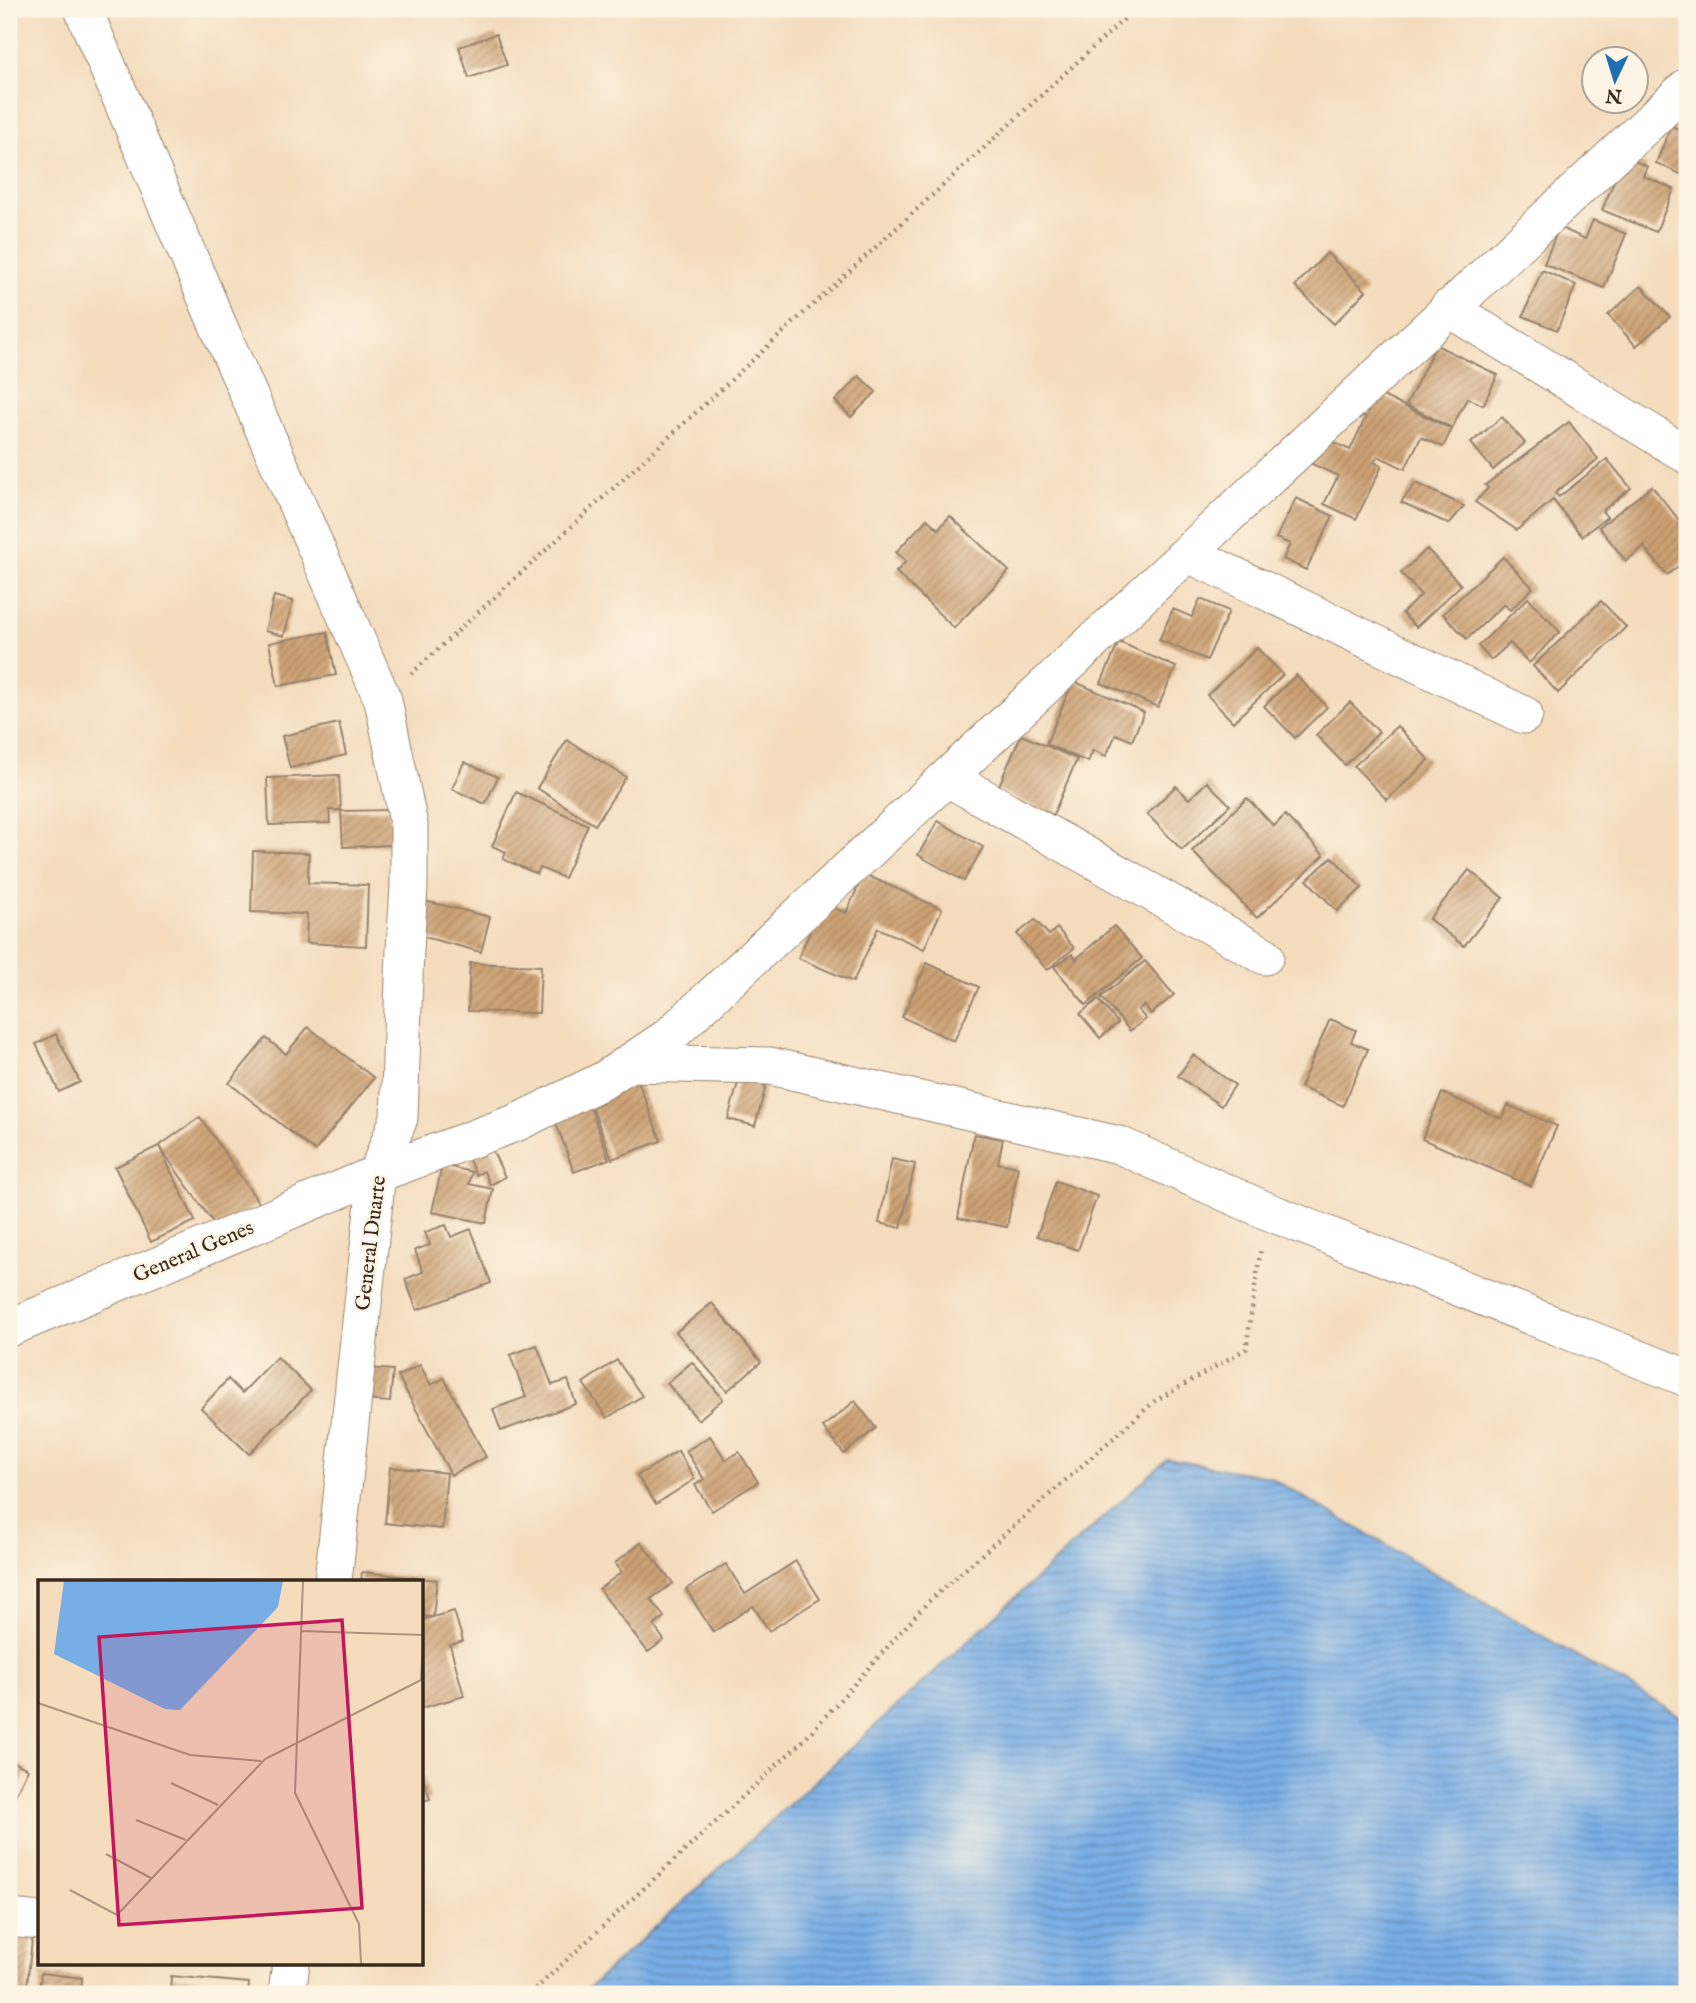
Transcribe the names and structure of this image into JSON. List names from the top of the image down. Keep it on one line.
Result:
{"streets":{"street":["General Duarte","General Genes"]},"crossings":[["General Duarte","General Genes"]],"north":"bottom"}
